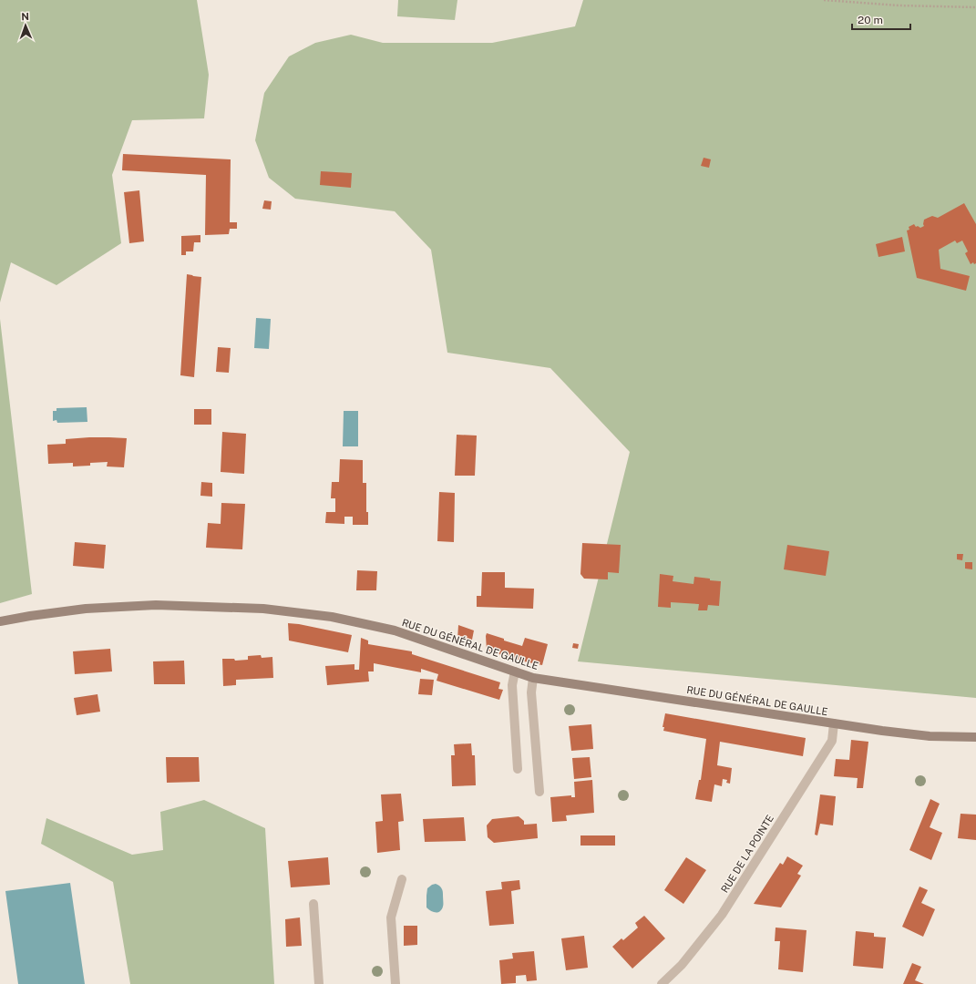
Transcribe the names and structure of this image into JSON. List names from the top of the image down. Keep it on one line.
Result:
{"streets":{"main road":["RUE DU GÉNÉRAL DE GAULLE"],"street":["RUE DE LA POINTE"]},"crossings":[["RUE DU GÉNÉRAL DE GAULLE","RUE DE LA POINTE"]],"scale_bar":"20 m","north":"top"}
